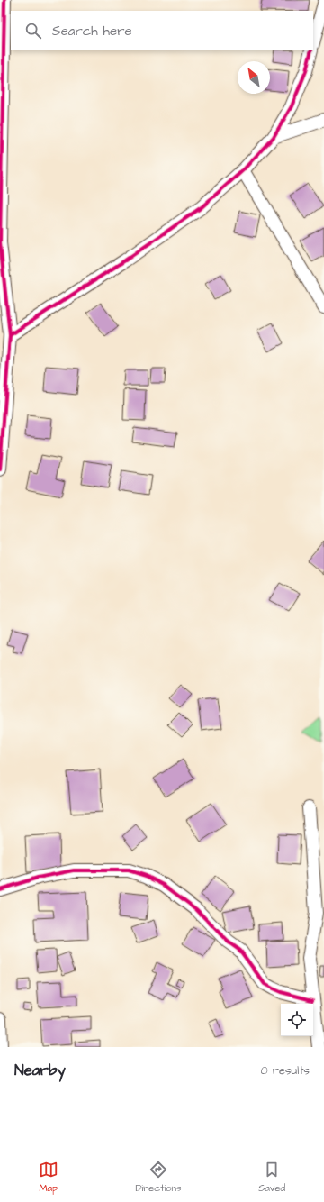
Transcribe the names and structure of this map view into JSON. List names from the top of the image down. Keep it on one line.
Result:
{"north":"top left","page":{"search":"Search here","heading":["Nearby","0 results"],"nav":["Map","Directions","Saved"]}}
